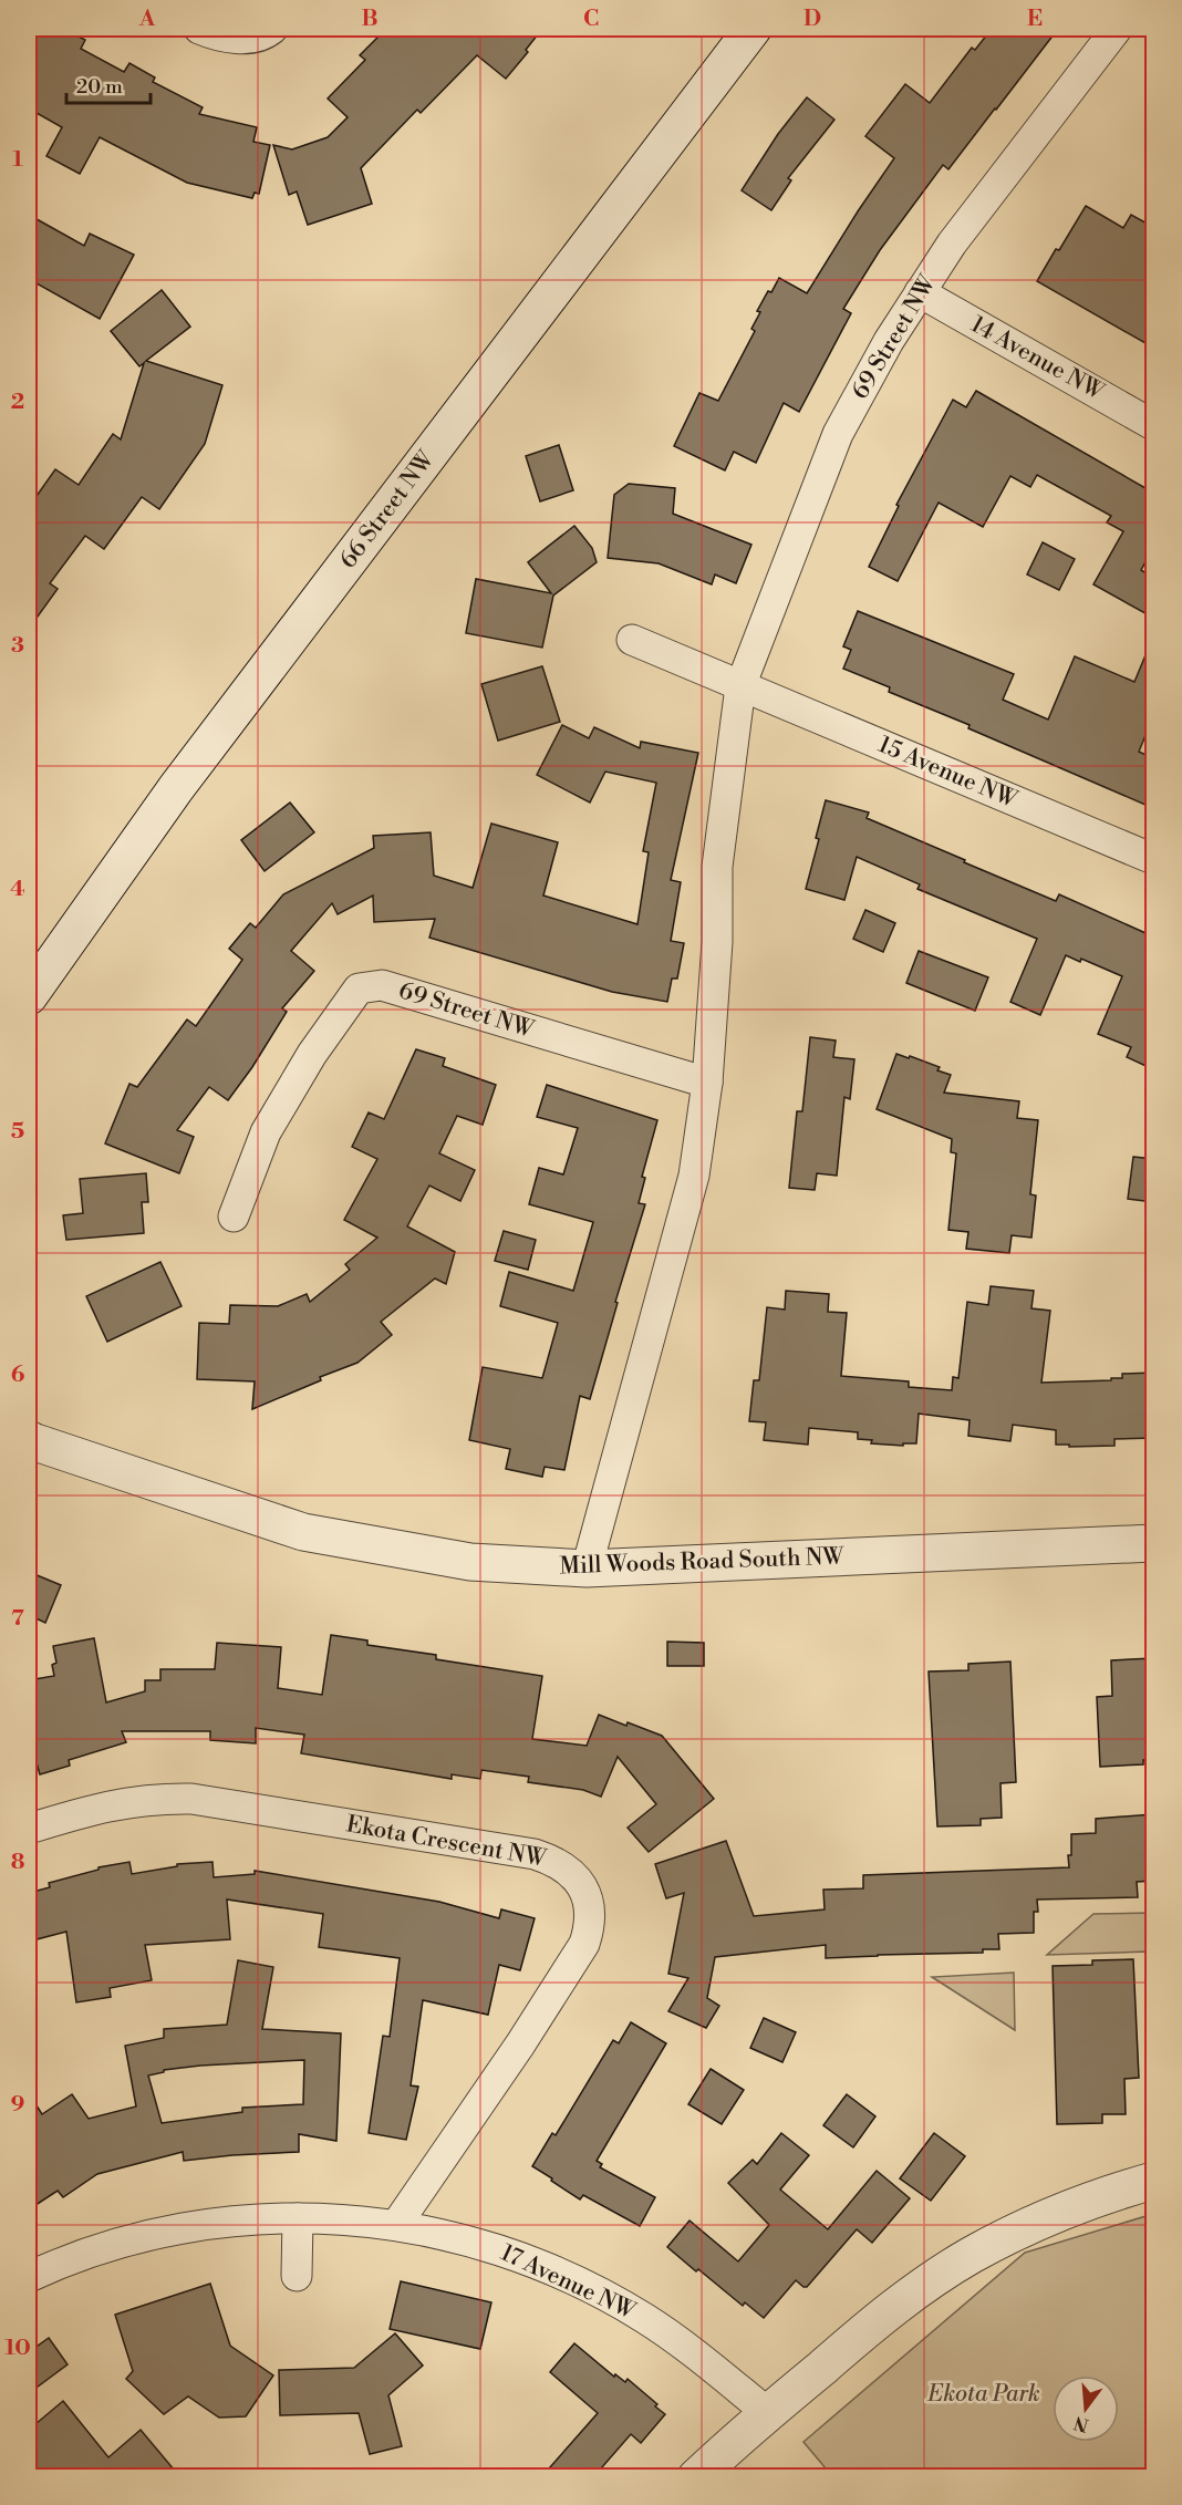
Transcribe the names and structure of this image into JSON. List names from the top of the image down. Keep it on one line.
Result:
{"streets":{"street":["69 Street NW","14 Avenue NW","66 Street NW","15 Avenue NW","Mill Woods Road South NW","Ekota Crescent NW","17 Avenue NW"]},"crossings":[["69 Street NW","14 Avenue NW"],["69 Street NW","15 Avenue NW"],["69 Street NW","Mill Woods Road South NW"],["Ekota Crescent NW","17 Avenue NW"]],"parks":["Ekota Park"],"scale_bar":"20 m","north":"bottom","grid":{"columns":["A","B","C","D","E"],"rows":["1","2","3","4","5","6","7","8","9","10"]}}
